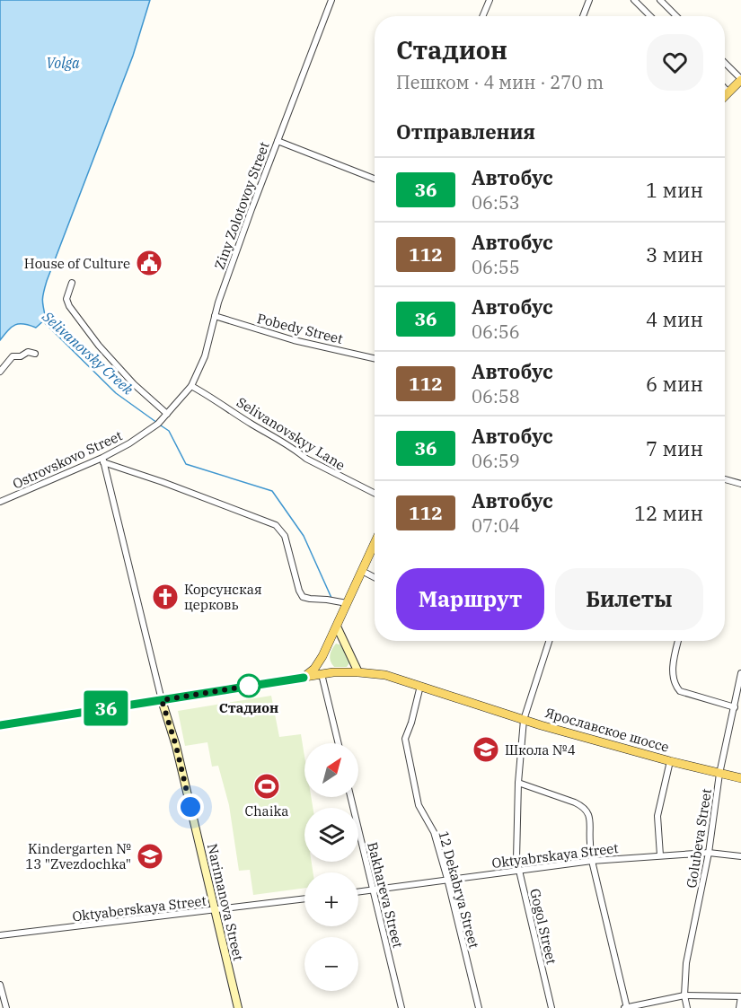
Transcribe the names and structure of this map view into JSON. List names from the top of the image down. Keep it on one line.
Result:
{"streets":{"main road":["Ярославское шоссе","Narimanova Street"],"street":["Ziny Zolotovoy Street","Pobedy Street","Selivanovskyy Lane","Ostrovskovo Street","Golubeva Street","Oktyabrskaya Street","12 Dekabrya Street","Bakhareva Street","Oktyaberskaya Street","Gogol Street"]},"crossings":[["Ziny Zolotovoy Street","Pobedy Street"],["Ziny Zolotovoy Street","Selivanovskyy Lane"],["Ziny Zolotovoy Street","Ostrovskovo Street"],["Ostrovskovo Street","Narimanova Street"],["Ярославское шоссе","Golubeva Street"],["Ярославское шоссе","12 Dekabrya Street"],["Ярославское шоссе","Narimanova Street"],["Ярославское шоссе","Gogol Street"],["Golubeva Street","Oktyabrskaya Street"],["Oktyabrskaya Street","12 Dekabrya Street"],["Oktyabrskaya Street","Bakhareva Street"],["Oktyabrskaya Street","Gogol Street"],["Narimanova Street","Oktyaberskaya Street"]],"water":["Volga","Selivanovsky Creek"],"places":{"public building":["House of Culture"],"church":["Корсунская церковь"],"other":["Стадион"],"school or university":["Школа №4","Kindergarten № 13 \"Zvezdochka\""],"sports":["Chaika"]},"lines":["bus line 36"],"north":"top right","page":{"on_map":"36","heading":[["Стадион","Пешком · 4 мин · 270 m"],"Отправления"],"list":[{"mark":"36","name":"Автобус","note":"06:53","value":"1 мин"},{"mark":"112","name":"Автобус","note":"06:55","value":"3 мин"},{"mark":"36","name":"Автобус","note":"06:56","value":"4 мин"},{"mark":"112","name":"Автобус","note":"06:58","value":"6 мин"},{"mark":"36","name":"Автобус","note":"06:59","value":"7 мин"},{"mark":"112","name":"Автобус","note":"07:04","value":"12 мин"}],"buttons":["Маршрут","Билеты"],"map_buttons":["+","−"]}}
